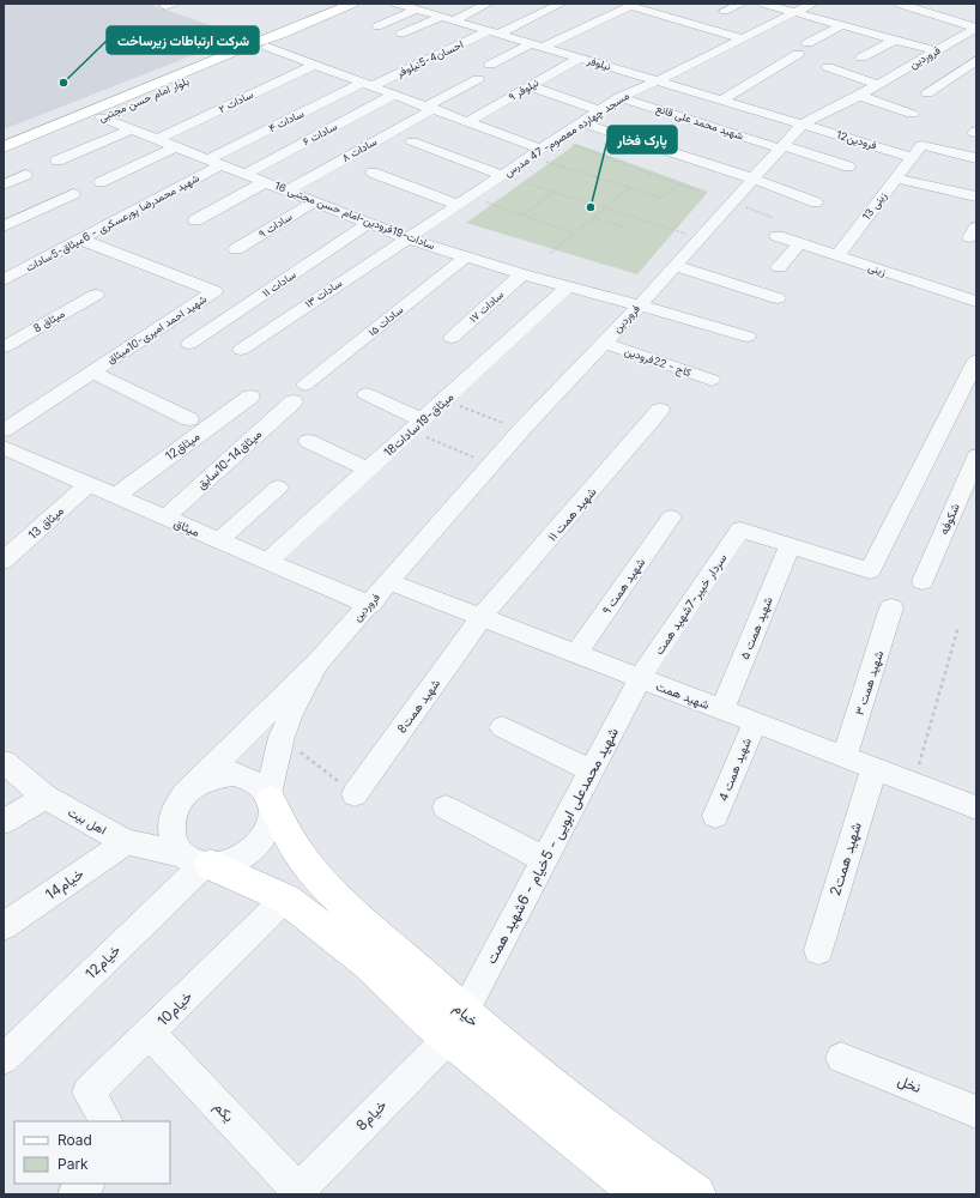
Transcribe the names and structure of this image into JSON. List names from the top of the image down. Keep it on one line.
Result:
{"streets":{"main road":["بلوار امام حسن مجتبی","خیام"],"street":["فروردین","احسان4-5نیلوفر","نیلوفر","نیلوفر ۹","سادات ۲","سادات ۴","شهید محمد علی قانع","سادات ۶","مسجد چهارده معصوم- 47 مدرس","12فرودین","سادات ۸","زینی 13","سادات-19فرودین-امام حسن مجتبی 16","شهید محمدرضا پورعسکری - 6میثاق-5سادات","سادات ۹","زینی","سادات ۱۱","سادات ۱۳","سادات ۱۷","میثاق 8","سادات ۱۵","شهید احمد امیری-10میثاق","کاج - 22فرودین","18میثاق-19سادات","12میثاق","میثاق14-10سابق","شهید همت ۱۱","شکوفه","میثاق 13","میثاق","شهید همت ۹","سردار خیبر-7شهید همت","شهید همت ۵","شهید همت ۳","شهید همت","8شهید همت","4 شهید همت","اهل بیت","شهید محمدعلی ابویی - 5خیام - 6شهید همت","2شهید همت","14خیام","12خیام","10خیام","نخل","یکم","8خیام"]},"crossings":[["فروردین","نیلوفر"],["فروردین","شهید محمد علی قانع"],["فروردین","12فرودین"],["فروردین","سادات-19فرودین-امام حسن مجتبی 16"],["فروردین","کاج - 22فرودین"],["فروردین","میثاق"],["فروردین","شهید همت"],["فروردین","اهل بیت"],["فروردین","12خیام"],["فروردین","خیام"],["احسان4-5نیلوفر","نیلوفر"],["احسان4-5نیلوفر","سادات ۴"],["نیلوفر","نیلوفر ۹"],["نیلوفر","مسجد چهارده معصوم- 47 مدرس"],["نیلوفر","12فرودین"],["بلوار امام حسن مجتبی","سادات-19فرودین-امام حسن مجتبی 16"],["سادات ۲","سادات-19فرودین-امام حسن مجتبی 16"],["سادات ۴","سادات-19فرودین-امام حسن مجتبی 16"],["سادات ۴","شهید محمدرضا پورعسکری - 6میثاق-5سادات"],["شهید محمد علی قانع","مسجد چهارده معصوم- 47 مدرس"],["سادات ۶","سادات-19فرودین-امام حسن مجتبی 16"],["مسجد چهارده معصوم- 47 مدرس","سادات-19فرودین-امام حسن مجتبی 16"],["مسجد چهارده معصوم- 47 مدرس","سادات ۱۳"],["12فرودین","زینی 13"],["سادات ۸","سادات-19فرودین-امام حسن مجتبی 16"],["زینی 13","زینی"],["سادات-19فرودین-امام حسن مجتبی 16","شهید محمدرضا پورعسکری - 6میثاق-5سادات"],["سادات-19فرودین-امام حسن مجتبی 16","سادات ۹"],["سادات-19فرودین-امام حسن مجتبی 16","سادات ۱۱"],["سادات-19فرودین-امام حسن مجتبی 16","سادات ۱۳"],["سادات-19فرودین-امام حسن مجتبی 16","سادات ۱۷"],["سادات-19فرودین-امام حسن مجتبی 16","سادات ۱۵"],["سادات-19فرودین-امام حسن مجتبی 16","18میثاق-19سادات"],["شهید محمدرضا پورعسکری - 6میثاق-5سادات","شهید احمد امیری-10میثاق"],["18میثاق-19سادات","میثاق"],["12میثاق","میثاق"],["میثاق14-10سابق","میثاق"],["شهید همت ۱۱","شهید همت"],["شهید همت ۱۱","8شهید همت"],["میثاق 13","میثاق"],["شهید همت ۹","شهید همت"],["سردار خیبر-7شهید همت","شهید همت ۵"],["سردار خیبر-7شهید همت","شهید همت"],["سردار خیبر-7شهید همت","شهید محمدعلی ابویی - 5خیام - 6شهید همت"],["شهید همت ۵","شهید همت"],["شهید همت ۳","شهید همت"],["شهید همت","8شهید همت"],["شهید همت","4 شهید همت"],["شهید همت","شهید محمدعلی ابویی - 5خیام - 6شهید همت"],["شهید همت","2شهید همت"],["اهل بیت","14خیام"],["اهل بیت","12خیام"],["اهل بیت","خیام"],["شهید محمدعلی ابویی - 5خیام - 6شهید همت","خیام"],["شهید محمدعلی ابویی - 5خیام - 6شهید همت","8خیام"],["12خیام","خیام"],["10خیام","خیام"],["10خیام","یکم"],["خیام","8خیام"],["یکم","8خیام"]],"places":["شرکت ارتباطات زیرساخت","پارک فخار"],"legend":["Road","Park"]}
